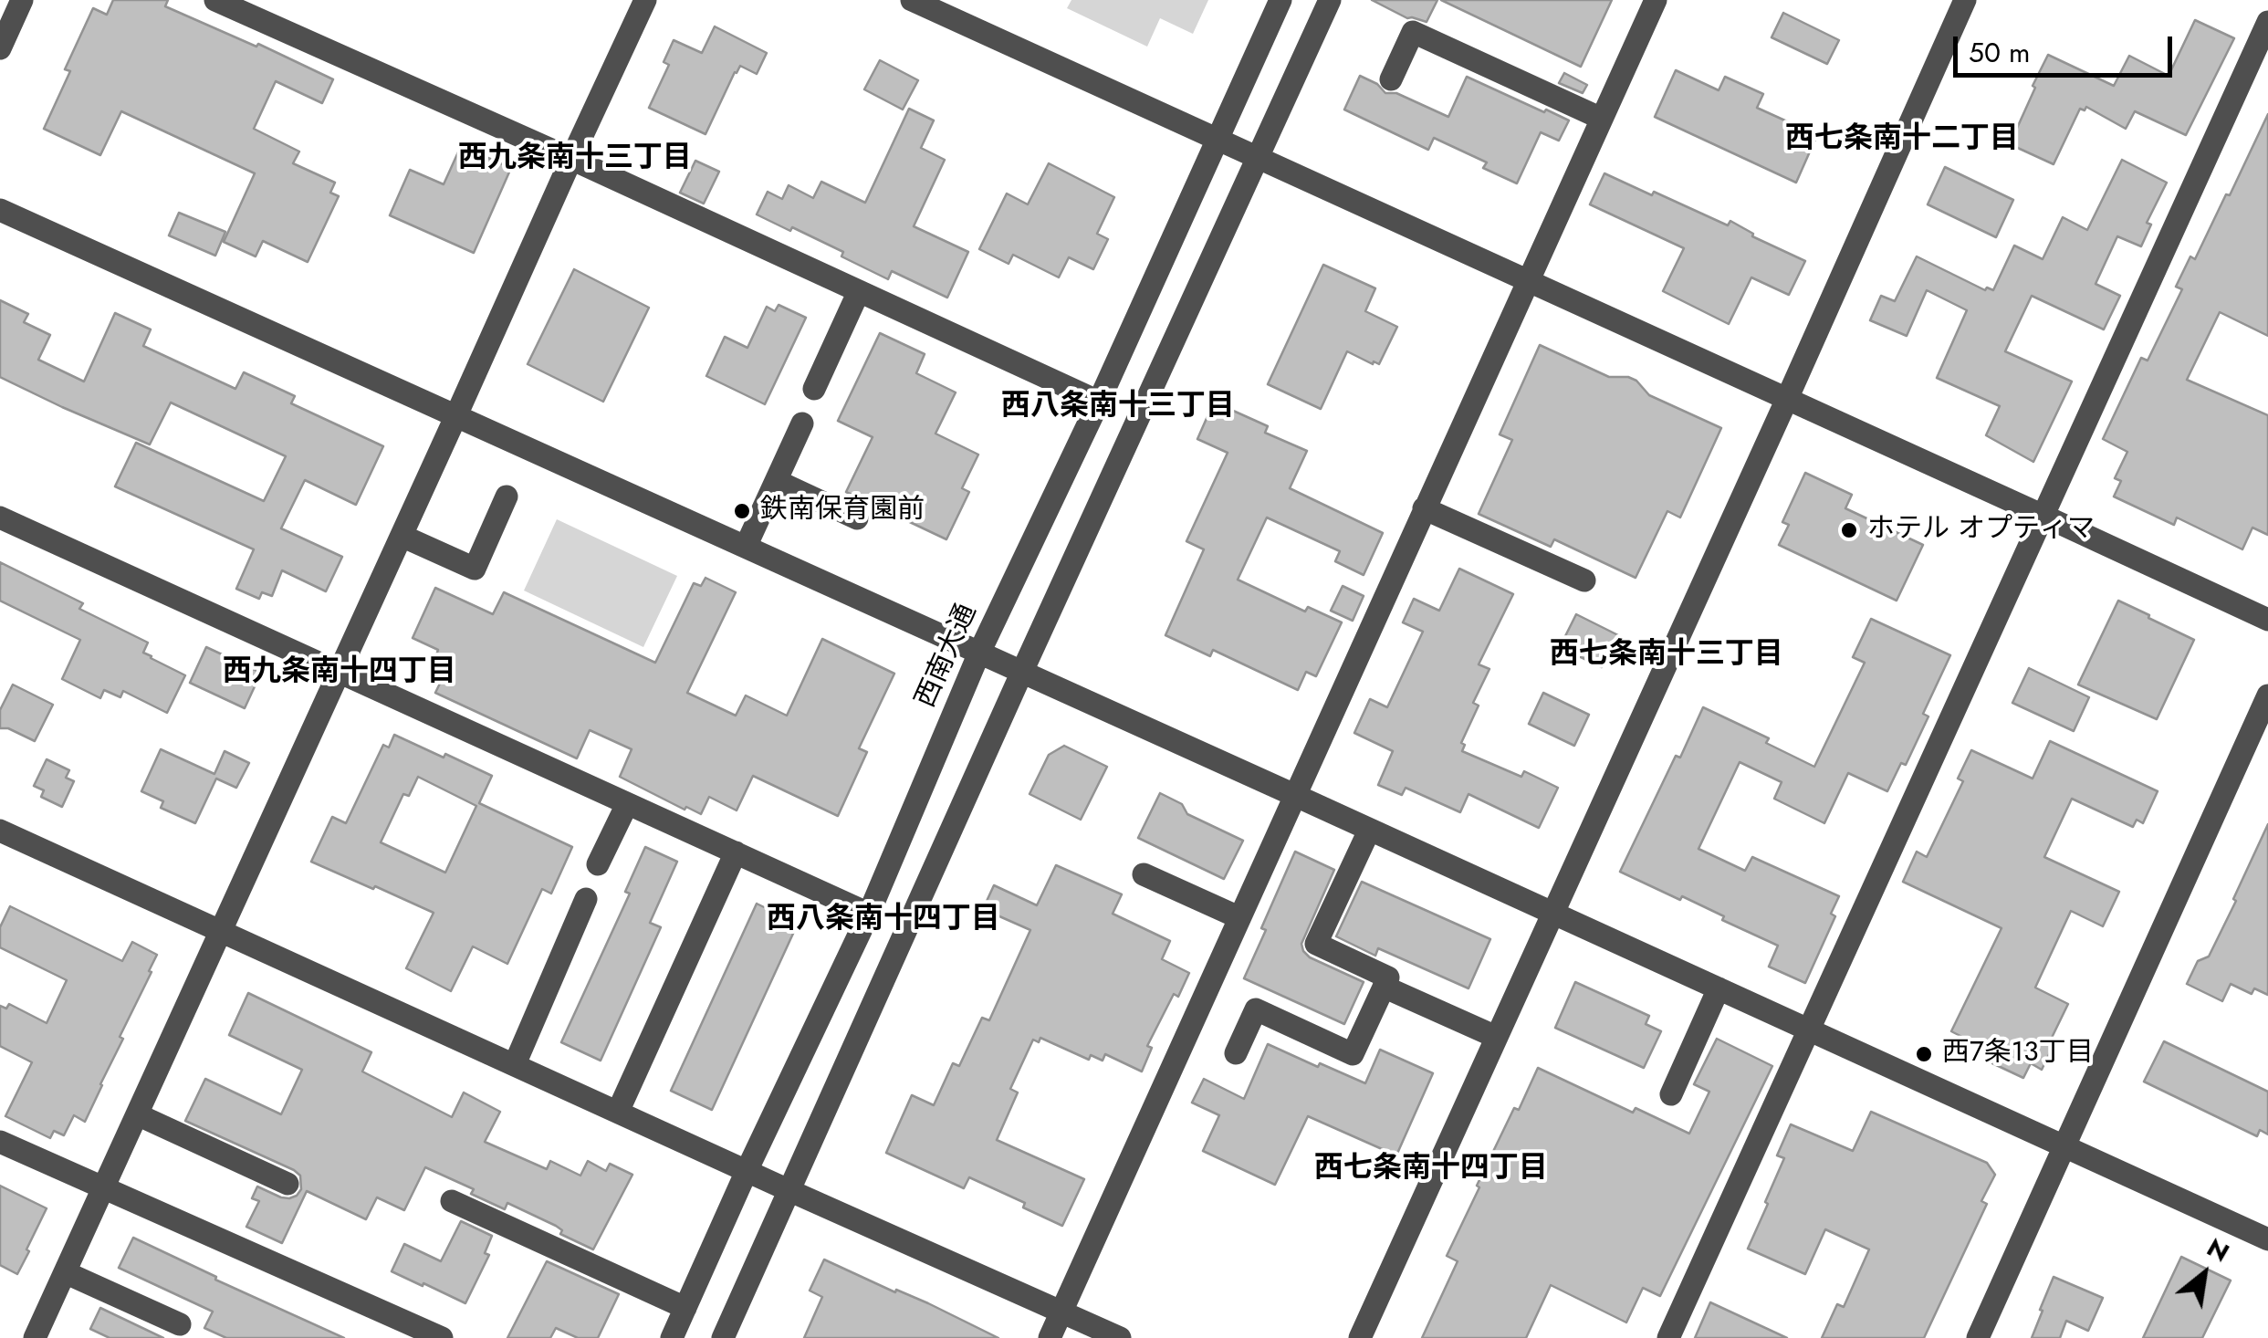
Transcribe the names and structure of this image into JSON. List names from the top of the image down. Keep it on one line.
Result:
{"streets":{"street":["西南大通"]},"districts":["西七条南十二丁目","西九条南十三丁目","西八条南十三丁目","西七条南十三丁目","西九条南十四丁目","西八条南十四丁目","西七条南十四丁目"],"places":["鉄南保育園前","ホテル オプティマ","西7条13丁目"],"scale_bar":"50 m","north":"top right"}
